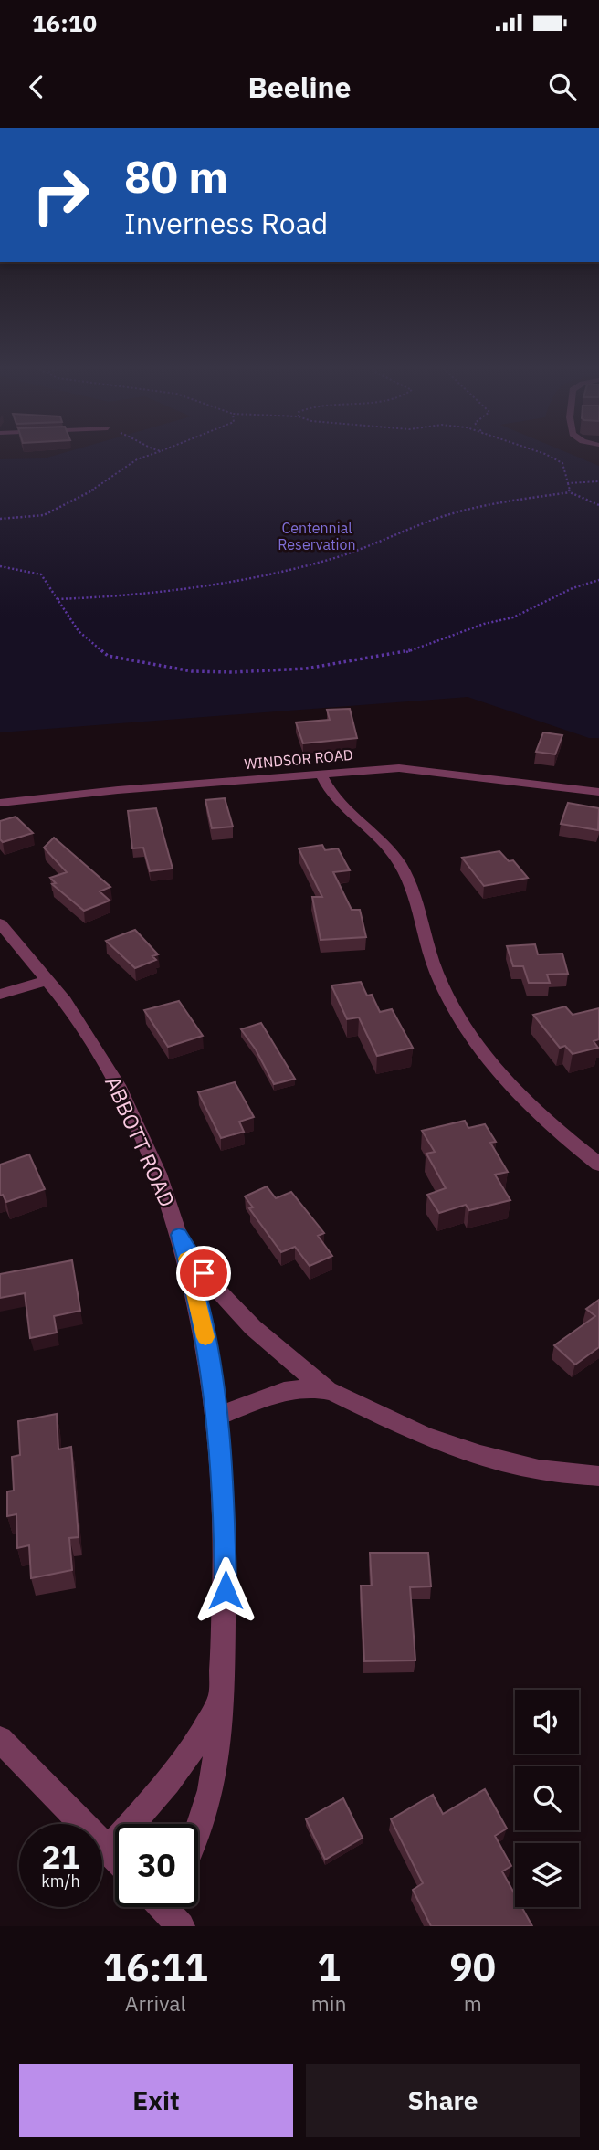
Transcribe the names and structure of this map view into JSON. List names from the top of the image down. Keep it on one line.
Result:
{"streets":{"street":["WINDSOR ROAD","ABBOTT ROAD"]},"parks":["Centennial Reservation"],"page":{"status":"16:10","header":"Beeline","turn":["80 m","Inverness Road"],"speed":"21 km/h","limit":"30","eta":["16:11","Arrival","1","min","90","m"],"buttons":["Exit","Share"]}}
